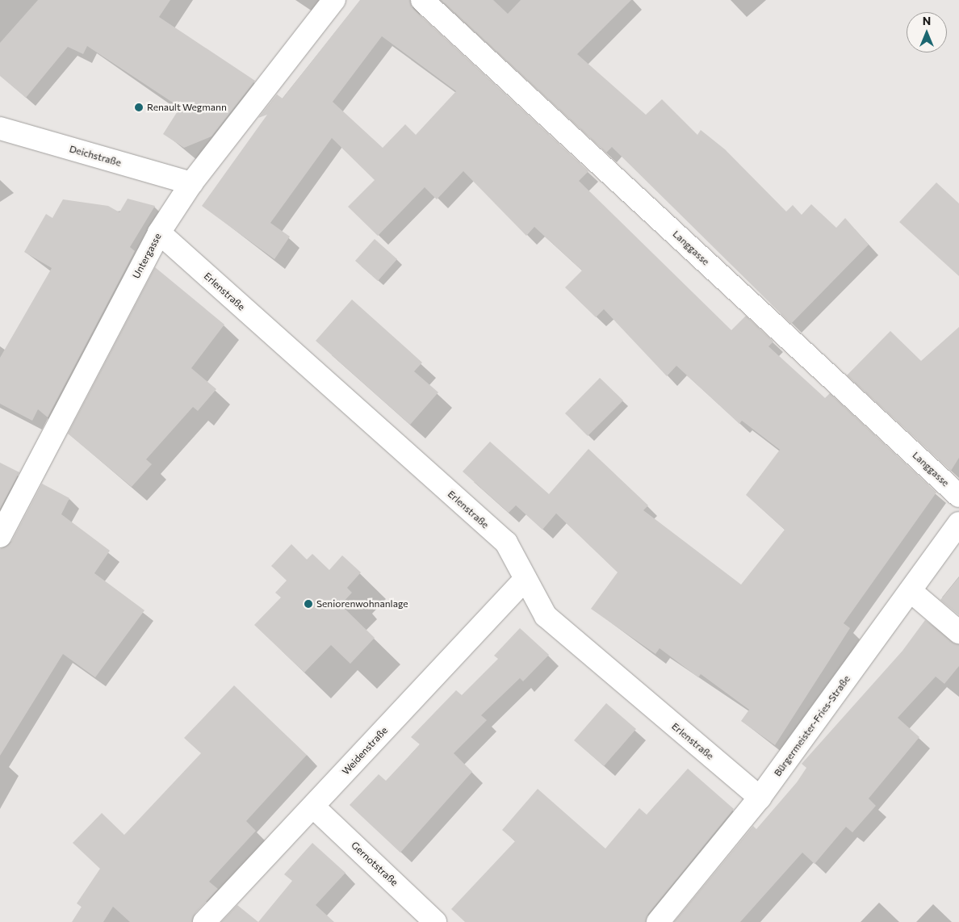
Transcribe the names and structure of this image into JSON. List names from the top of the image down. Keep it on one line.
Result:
{"streets":{"street":["Deichstraße","Langgasse","Untergasse","Erlenstraße","Bürgermeister-Fries-Straße","Weidenstraße","Gernotstraße"]},"crossings":[["Deichstraße","Untergasse"],["Untergasse","Erlenstraße"],["Erlenstraße","Bürgermeister-Fries-Straße"],["Erlenstraße","Weidenstraße"],["Weidenstraße","Gernotstraße"]],"places":["Renault Wegmann","Seniorenwohnanlage"],"north":"top"}
